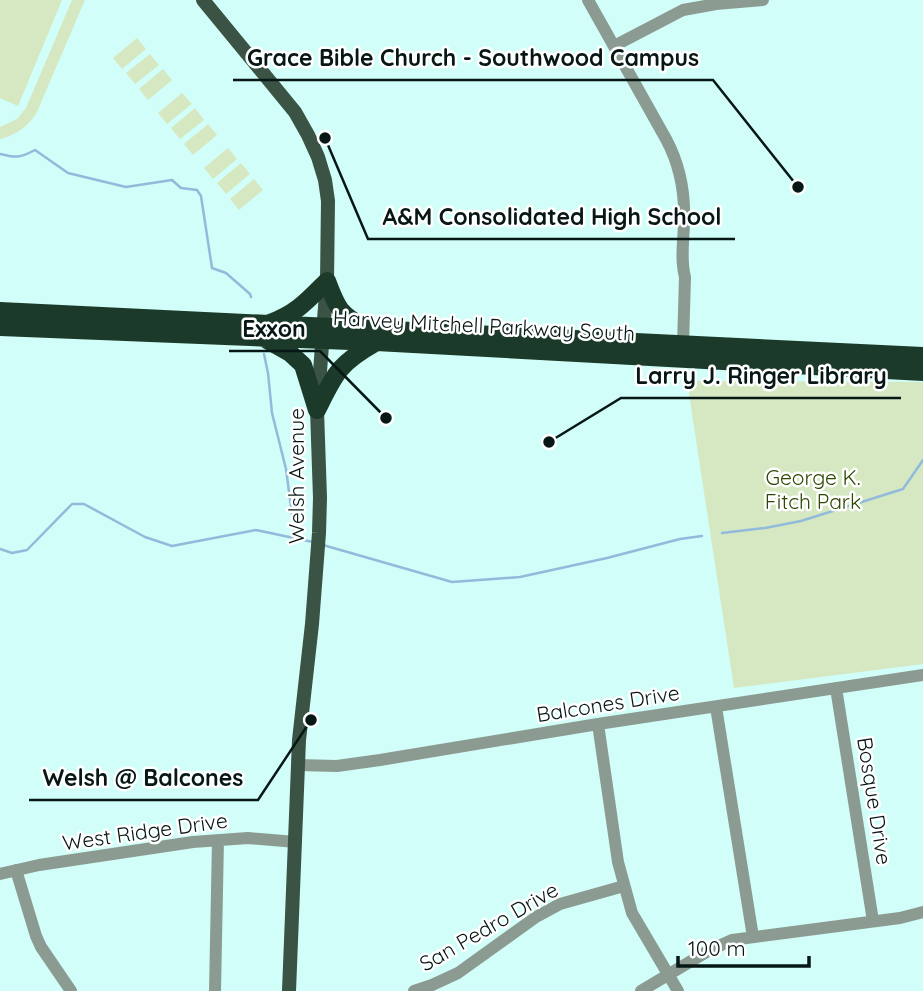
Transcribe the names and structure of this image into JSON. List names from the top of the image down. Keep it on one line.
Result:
{"streets":{"highway":["Harvey Mitchell Parkway South"],"main road":["Welsh Avenue"],"street":["Balcones Drive","Bosque Drive","West Ridge Drive","San Pedro Drive"]},"crossings":[["Harvey Mitchell Parkway South","Welsh Avenue"],["Welsh Avenue","Balcones Drive"],["Welsh Avenue","West Ridge Drive"],["Balcones Drive","Bosque Drive"]],"parks":["George K. Fitch Park"],"places":["A&M Consolidated High School","Grace Bible Church - Southwood Campus","Exxon","Larry J. Ringer Library","Welsh @ Balcones"],"scale_bar":"100 m"}
